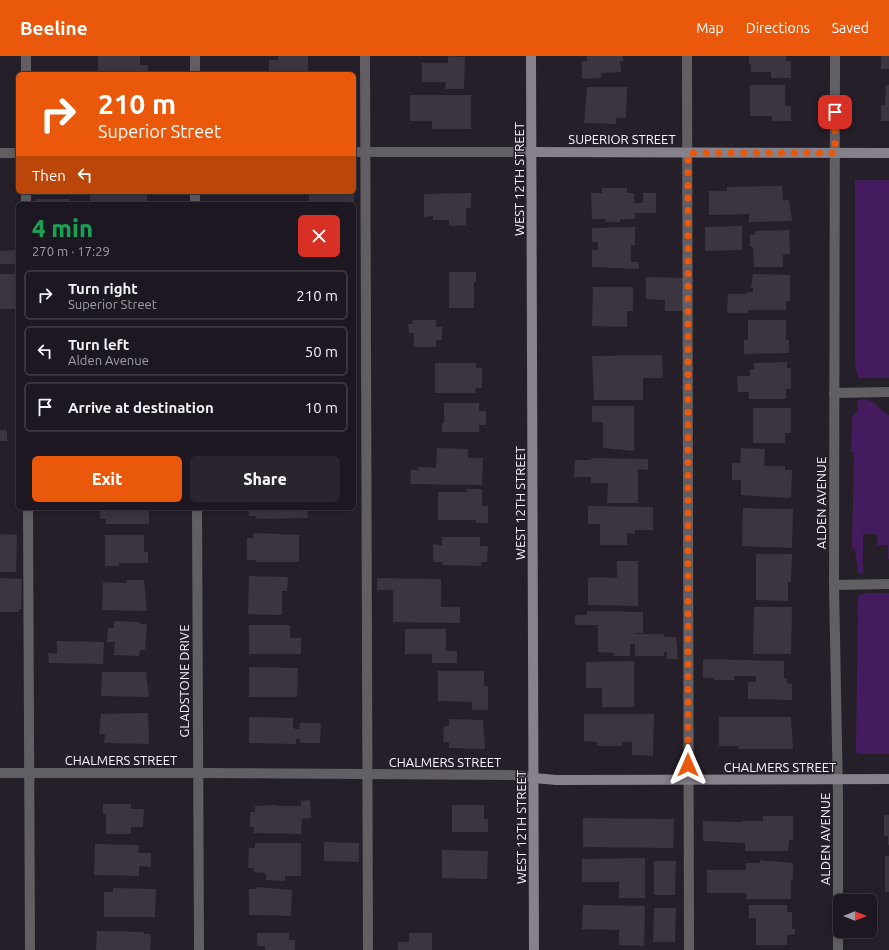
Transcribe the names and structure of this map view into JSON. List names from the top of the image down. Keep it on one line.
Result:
{"streets":{"street":["SUPERIOR STREET","WEST 12TH STREET","ALDEN AVENUE","GLADSTONE DRIVE","CHALMERS STREET"]},"crossings":[["SUPERIOR STREET","WEST 12TH STREET"],["SUPERIOR STREET","ALDEN AVENUE"],["WEST 12TH STREET","CHALMERS STREET"],["ALDEN AVENUE","CHALMERS STREET"],["GLADSTONE DRIVE","CHALMERS STREET"]],"north":"right","page":{"header":"Beeline","nav":["Map","Directions","Saved"],"turn":["210 m","Superior Street"],"then":"Then","heading":["4 min","270 m · 17:29"],"list":[{"name":"Turn right","note":"Superior Street","value":"210 m"},{"name":"Turn left","note":"Alden Avenue","value":"50 m"},{"name":"Arrive at destination","value":"10 m"}],"buttons":["Exit","Share"]}}
